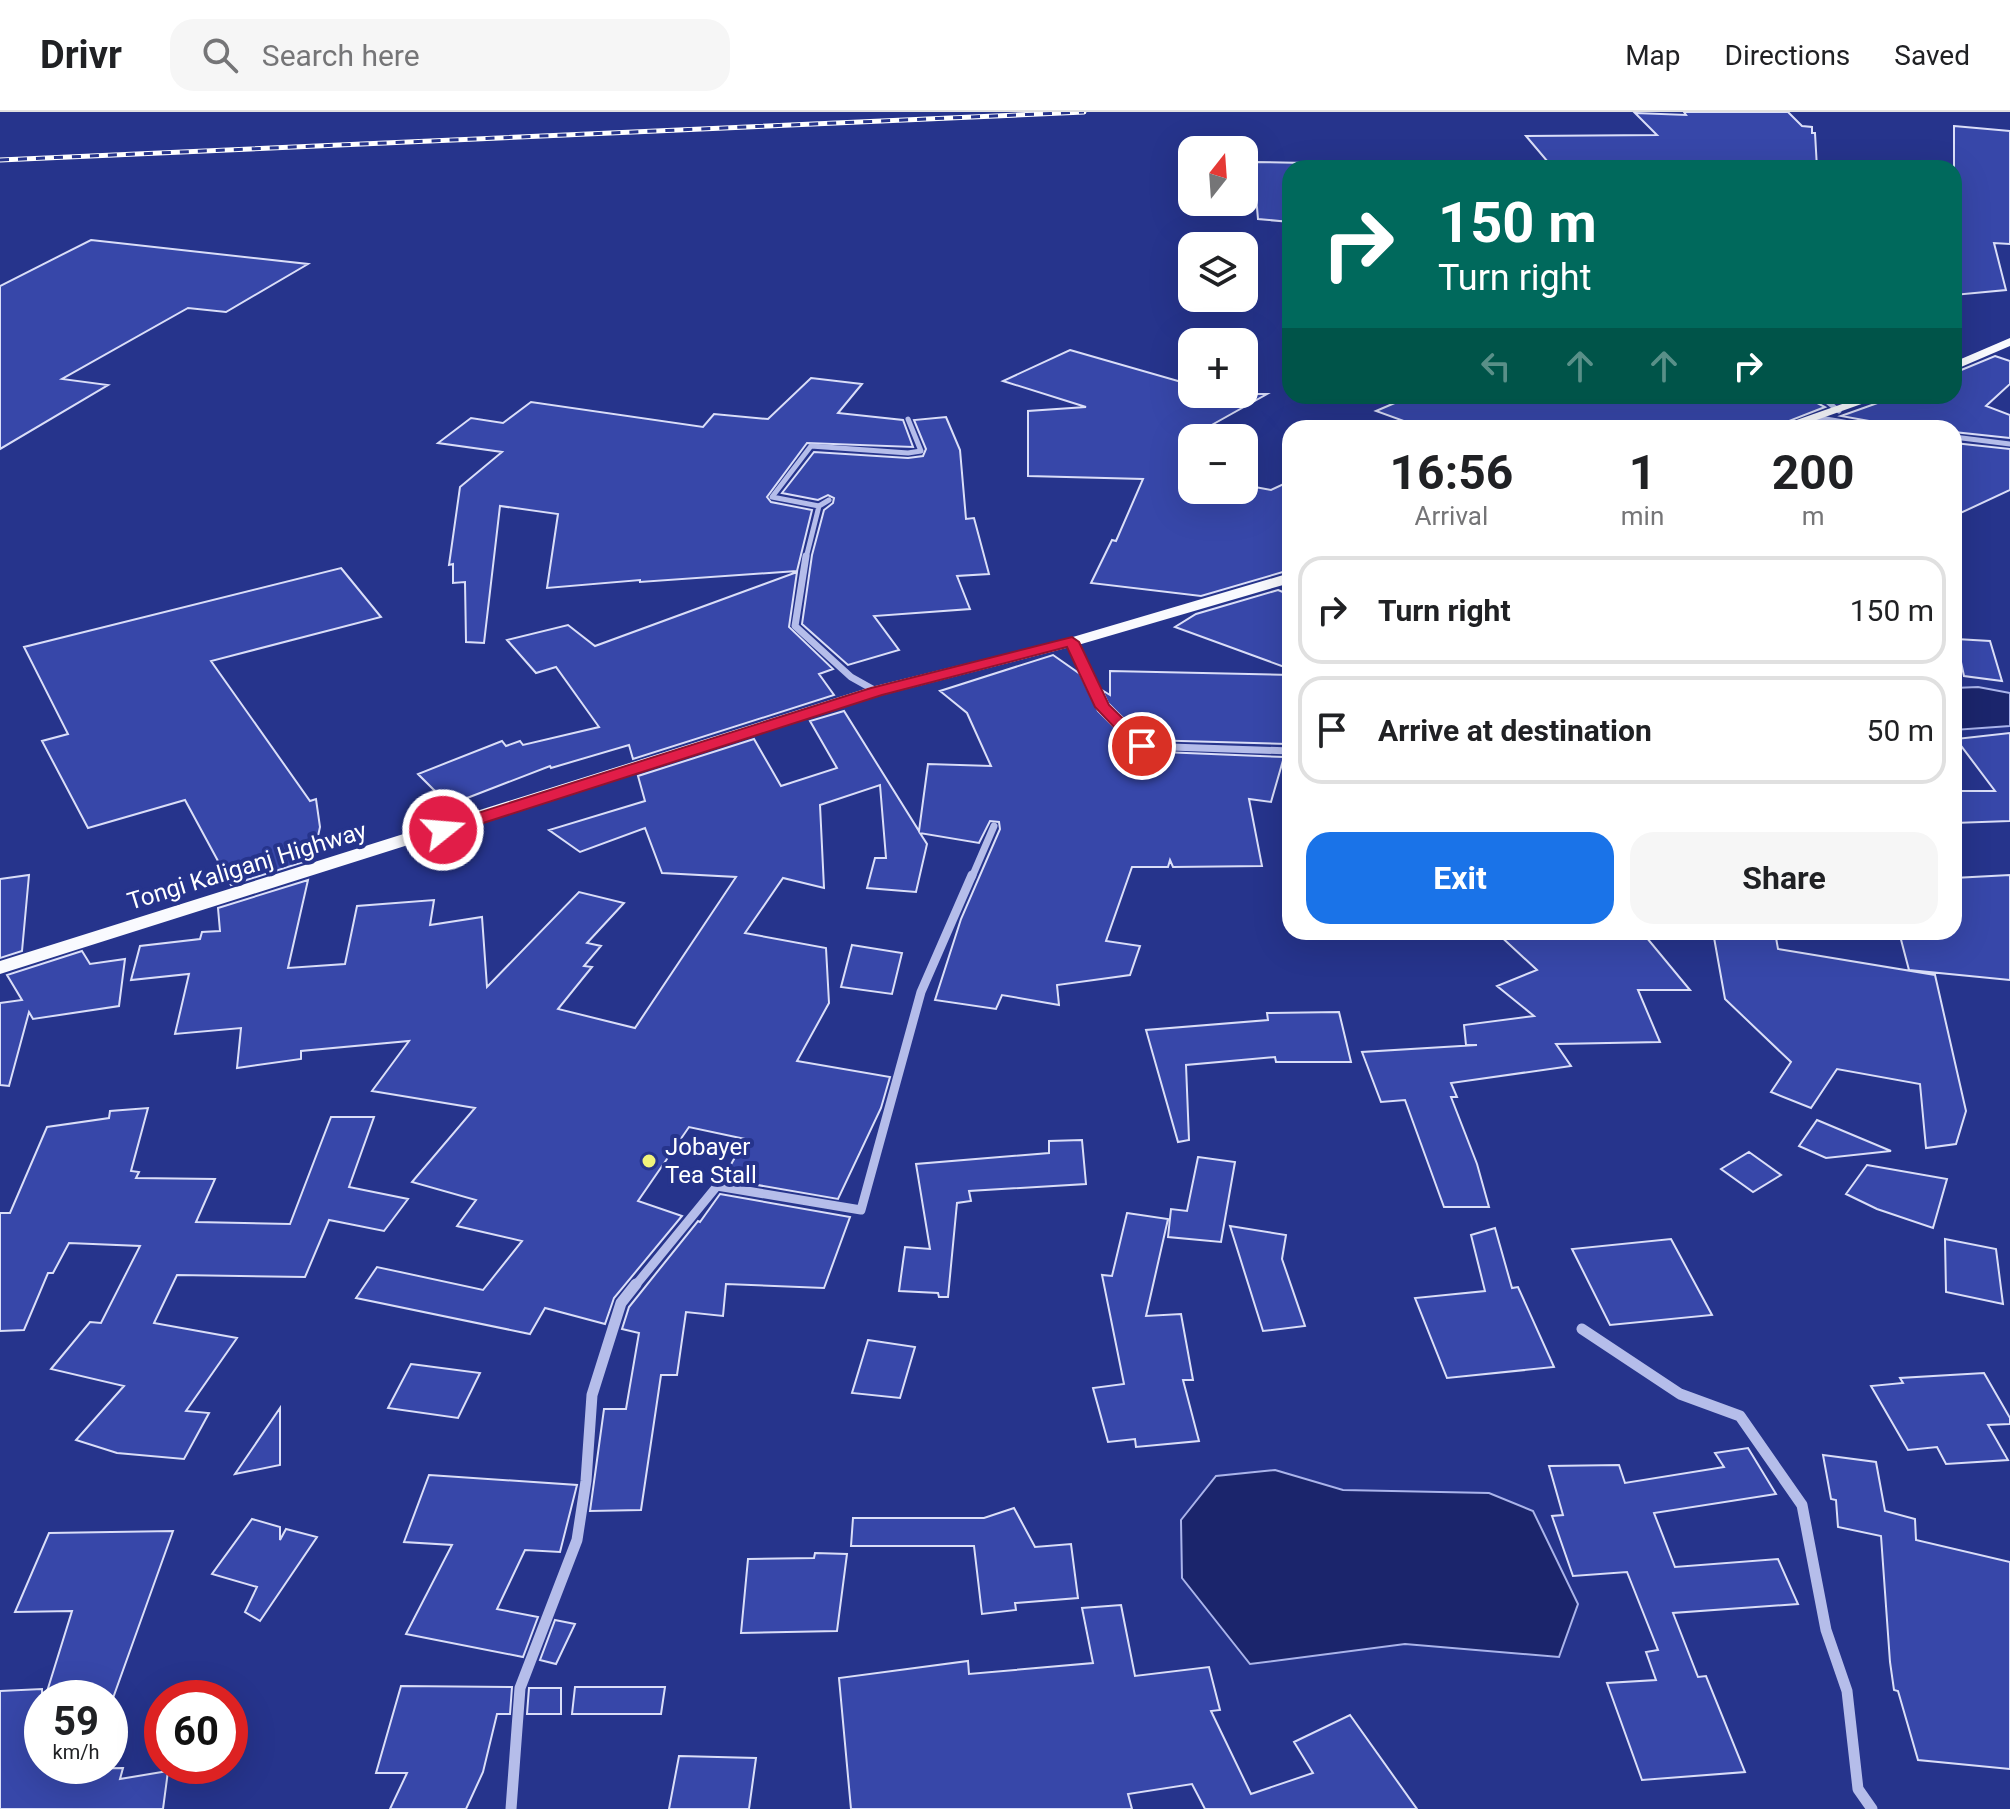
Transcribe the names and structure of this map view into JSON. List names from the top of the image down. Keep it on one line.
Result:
{"streets":{"main road":["Tongi Kaliganj Highway"]},"places":["Jobayer Tea Stall"],"north":"top","page":{"header":"Drivr","search":"Search here","nav":["Map","Directions","Saved"],"map_buttons":["+","−"],"turn":["150 m","Turn right"],"eta":["16:56","Arrival","1","min","200","m"],"list":[{"name":"Turn right","value":"150 m"},{"name":"Arrive at destination","value":"50 m"}],"buttons":["Exit","Share"],"speed":"59 km/h","limit":"60"}}
